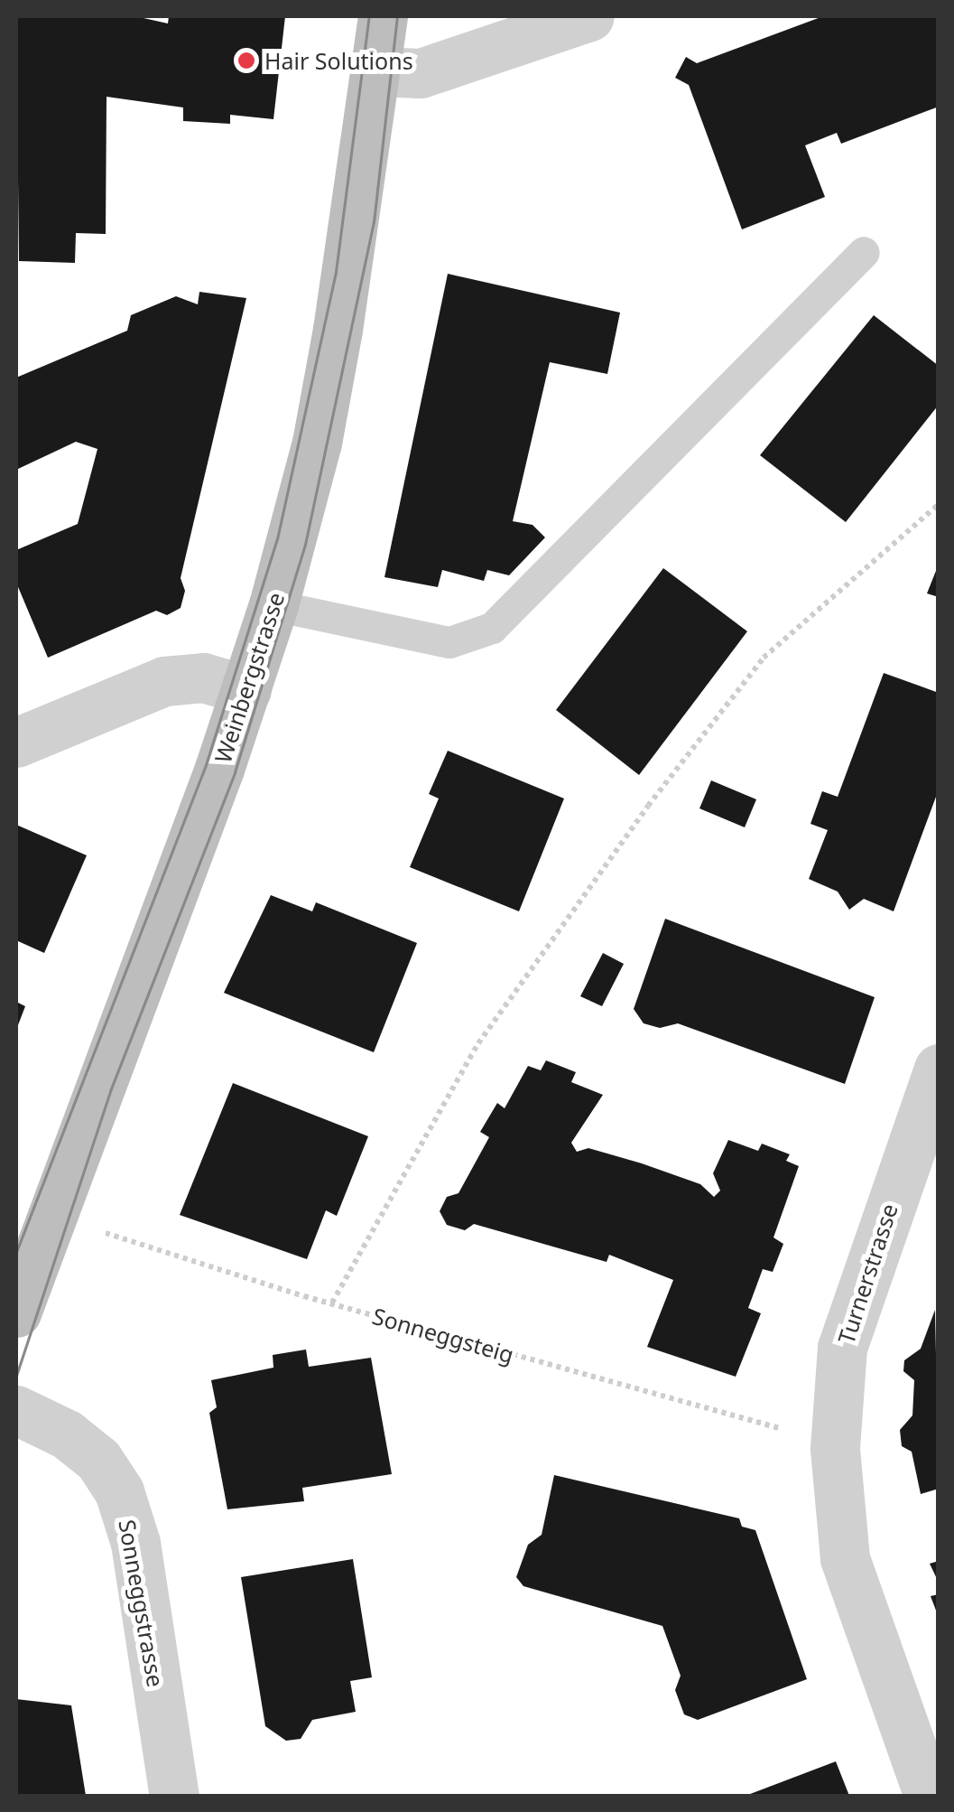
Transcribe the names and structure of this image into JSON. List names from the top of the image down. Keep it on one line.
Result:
{"streets":{"street":["Weinbergstrasse","Turnerstrasse","Sonneggstrasse"],"path":["Sonneggsteig"]},"places":["Hair Solutions"]}
